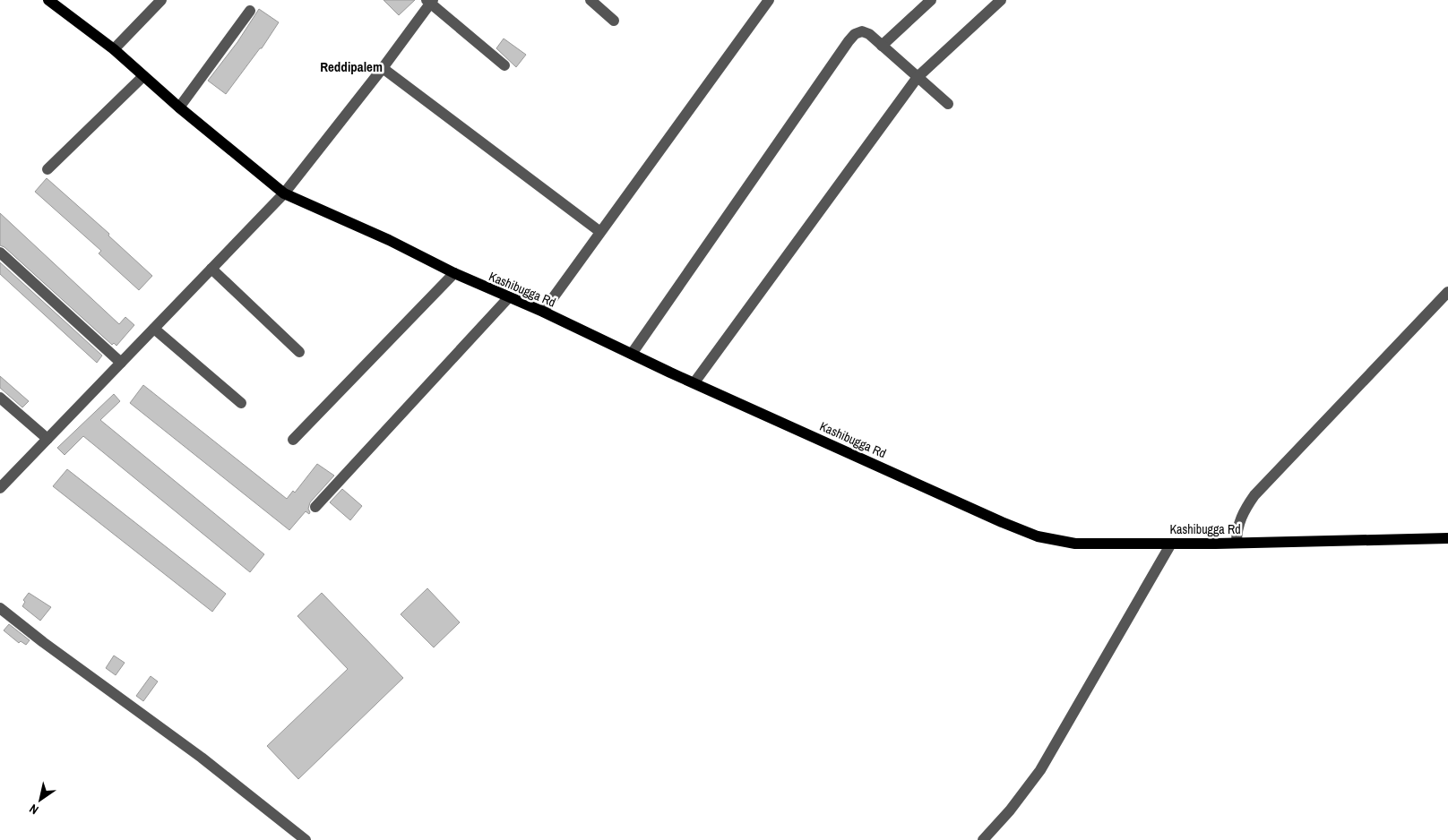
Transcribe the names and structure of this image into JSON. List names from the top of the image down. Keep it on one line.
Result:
{"streets":{"main road":["Kashibugga Rd"]},"districts":["Reddipalem"],"north":"bottom left"}
